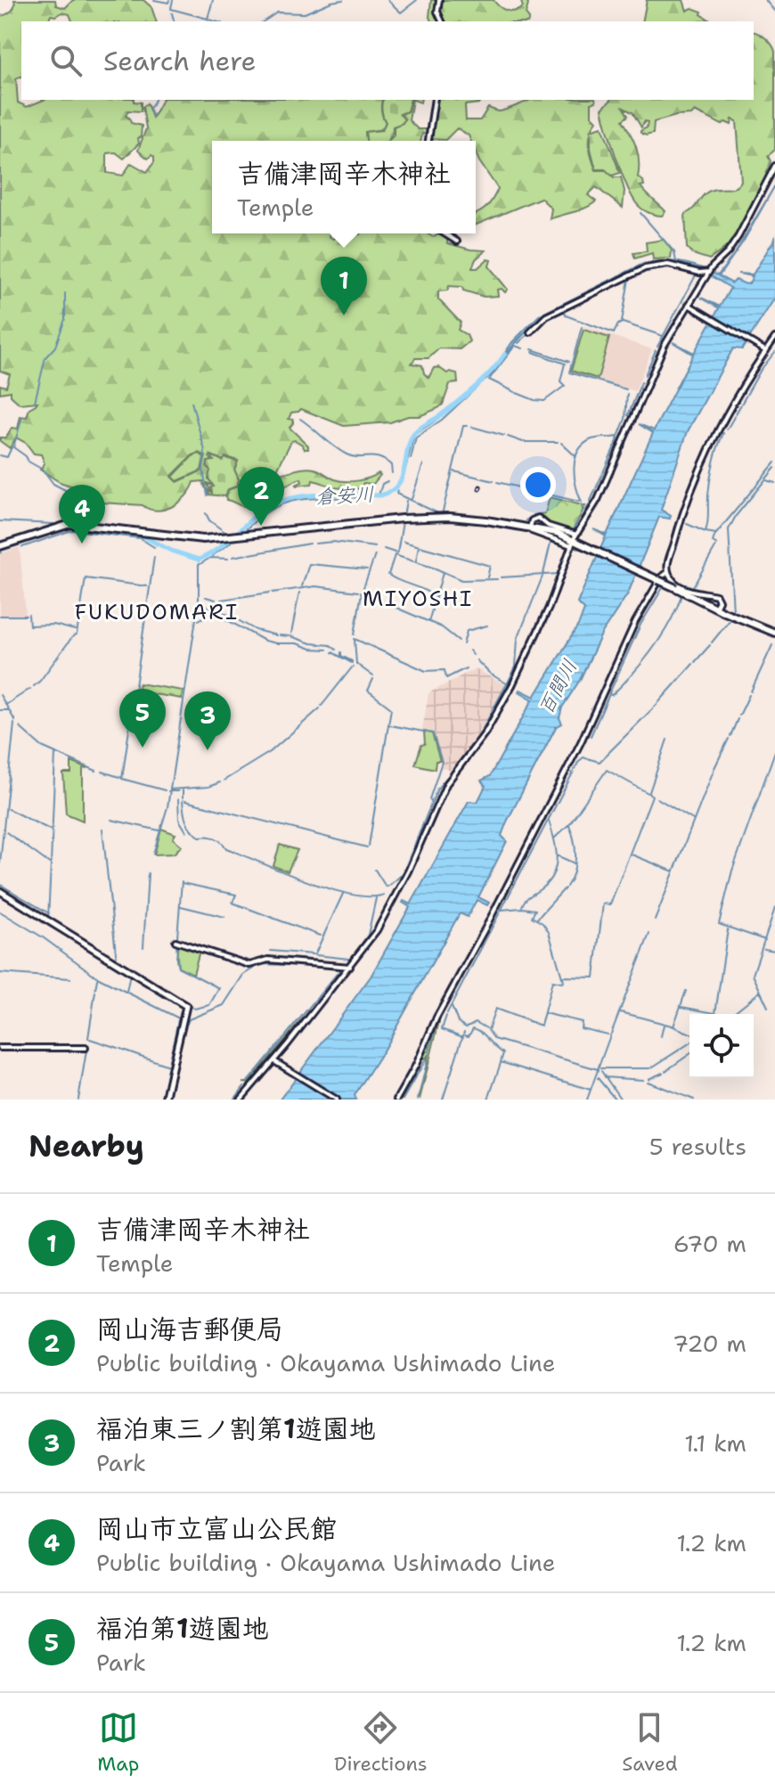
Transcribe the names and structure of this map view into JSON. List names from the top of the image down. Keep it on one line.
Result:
{"districts":["MIYOSHI","FUKUDOMARI"],"water":["倉安川","百間川"],"page":{"search":"Search here","popup":["吉備津岡辛木神社","Temple"],"pins":["1","2","4","5","3"],"heading":["Nearby","5 results"],"list":[{"mark":"1","name":"吉備津岡辛木神社","note":"Temple","value":"670 m"},{"mark":"2","name":"岡山海吉郵便局","note":"Public building · Okayama Ushimado Line","value":"720 m"},{"mark":"3","name":"福泊東三ノ割第1遊園地","note":"Park","value":"1.1 km"},{"mark":"4","name":"岡山市立富山公民館","note":"Public building · Okayama Ushimado Line","value":"1.2 km"},{"mark":"5","name":"福泊第1遊園地","note":"Park","value":"1.2 km"}],"nav":["Map","Directions","Saved"]}}
